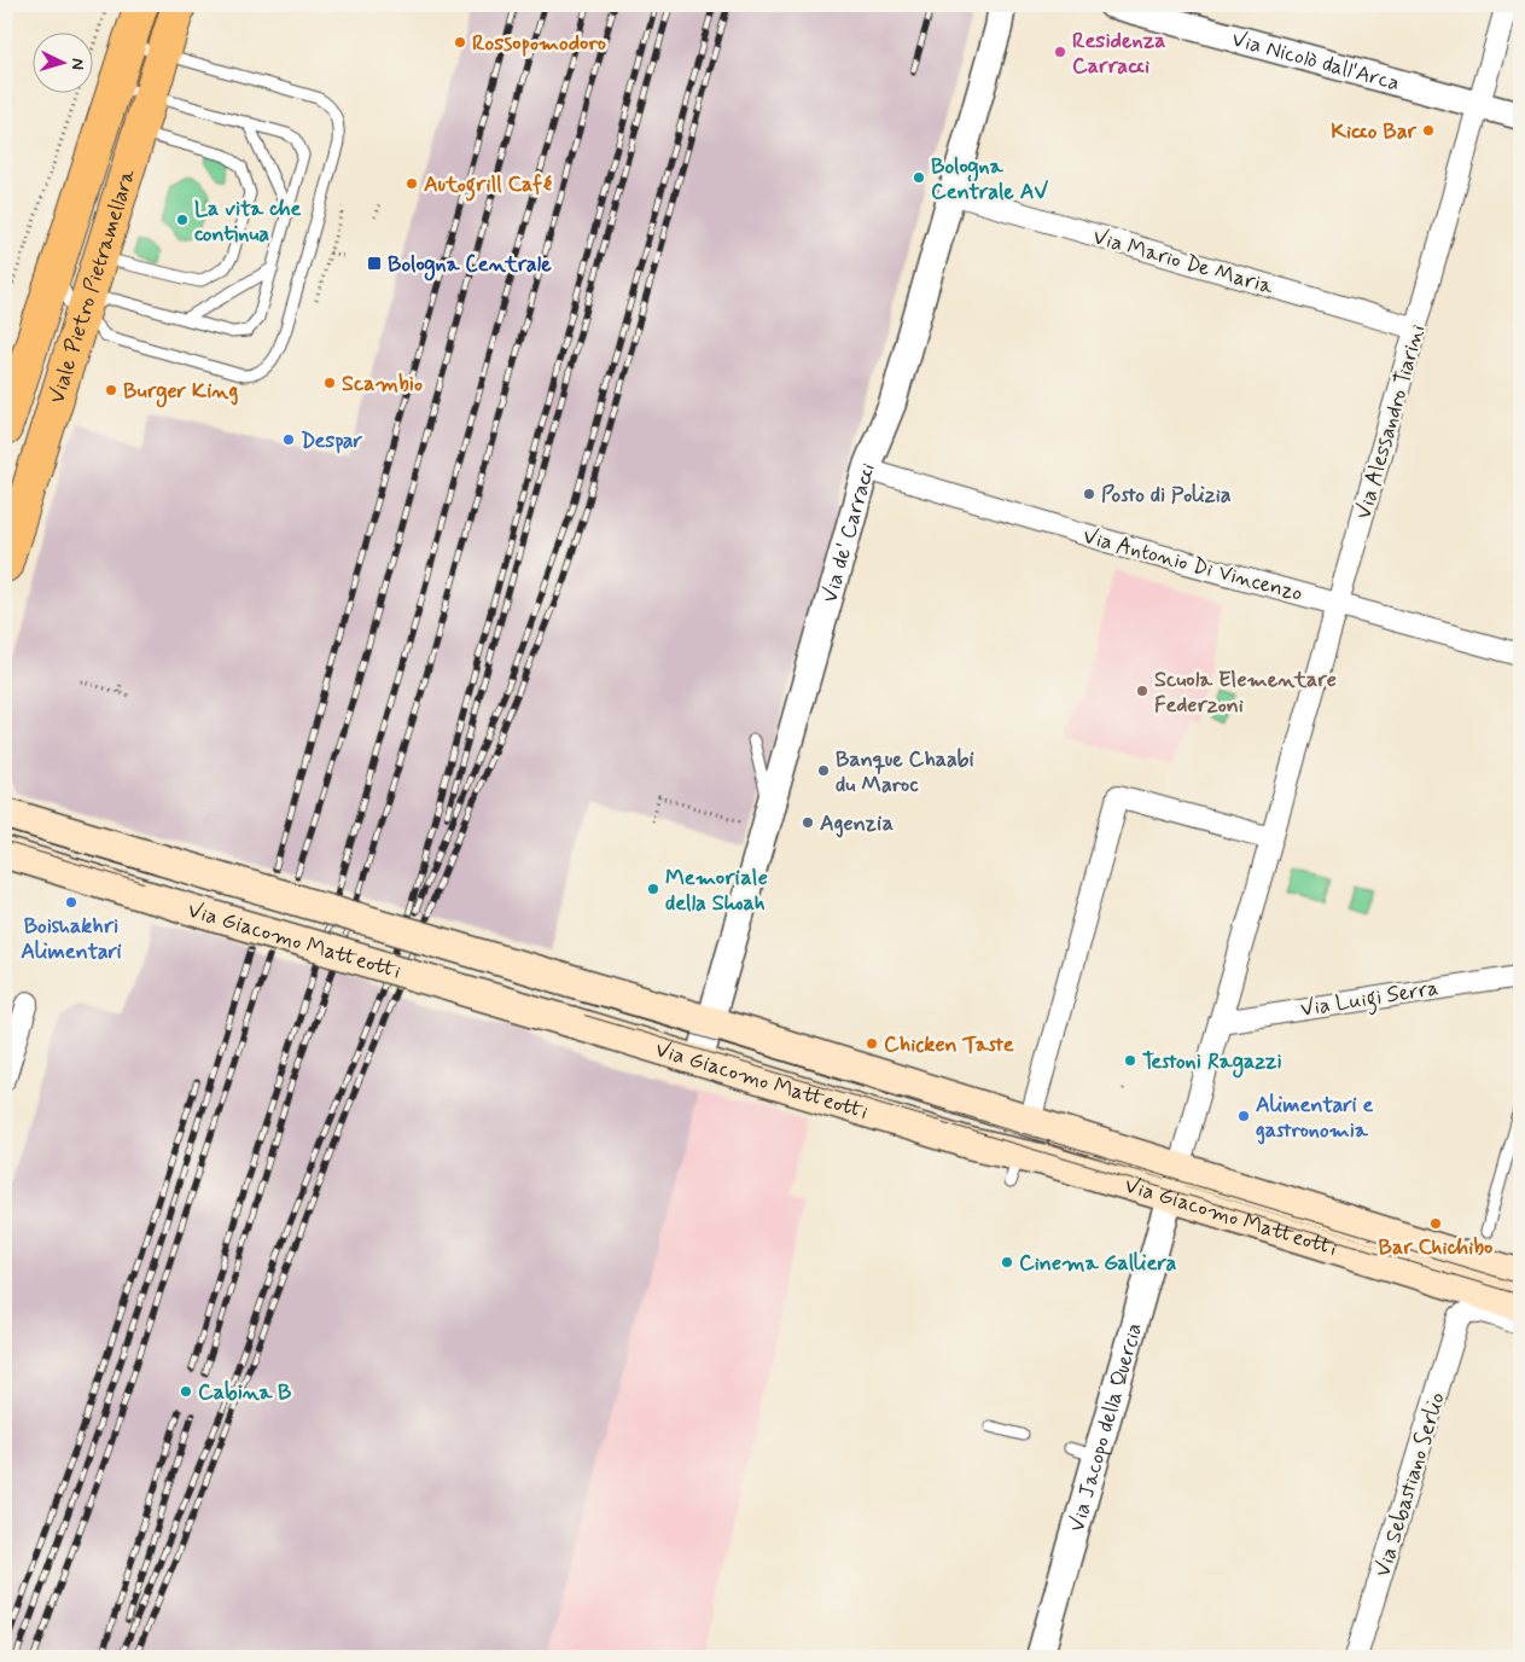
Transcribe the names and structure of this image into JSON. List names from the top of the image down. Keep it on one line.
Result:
{"streets":{"main road":["Viale Pietro Pietramellara","Via Giacomo Matteotti"],"street":["Via Nicolò dall'Arca","Via Mario De Maria","Via Alessandro Tiarini","Via de' Carracci","Via Antonio Di Vincenzo","Via Luigi Serra","Via Jacopo della Quercia","Via Sebastiano Serlio"]},"crossings":[["Via Nicolò dall'Arca","Via Alessandro Tiarini"],["Via Mario De Maria","Via Alessandro Tiarini"],["Via Mario De Maria","Via de' Carracci"],["Via Alessandro Tiarini","Via Antonio Di Vincenzo"],["Via Alessandro Tiarini","Via Giacomo Matteotti"],["Via Alessandro Tiarini","Via Luigi Serra"],["Via Alessandro Tiarini","Via Jacopo della Quercia"],["Via de' Carracci","Via Antonio Di Vincenzo"],["Via de' Carracci","Via Giacomo Matteotti"],["Via Giacomo Matteotti","Via Jacopo della Quercia"]],"places":{"other":["Rossopomodoro","Residenza Carracci","Kicco Bar","Bologna Centrale AV","Autogrill Café","La vita che continua","Scambio","Burger King","Despar","Posto di Polizia","Scuola Elementare Federzoni","Banque Chaabi du Maroc","Agenzia","Memoriale della Shoah","Boishakhri Alimentari","Chicken Taste","Testoni Ragazzi","Alimentari e gastronomia","Bar Chichibo","Cinema Galliera","Cabina B"],"transit":["Bologna Centrale"]},"north":"right"}
